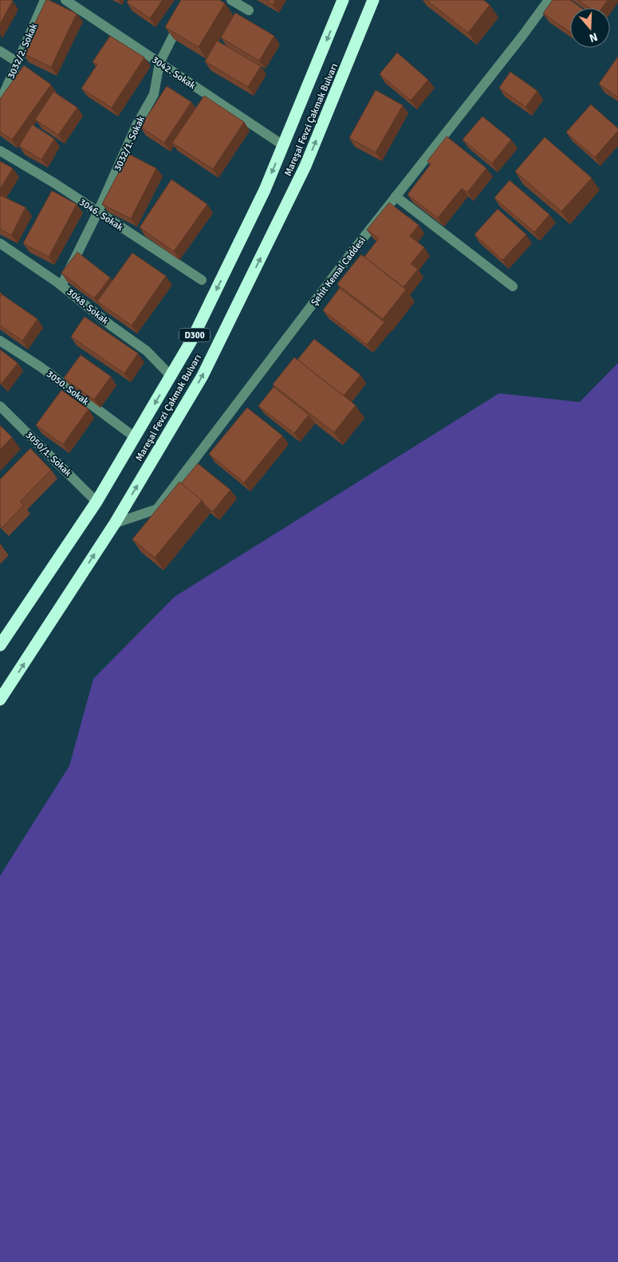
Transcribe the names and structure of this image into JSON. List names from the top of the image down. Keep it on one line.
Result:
{"streets":{"highway":["Mareşal Fevzi Çakmak Bulvarı","D300"],"street":["3032/2. Sokak","3042. Sokak","3032/1. Sokak","3046. Sokak","Şehit Kemal Caddesi","3048. Sokak","3050. Sokak","3050/1. Sokak"]},"crossings":[["3042. Sokak","Mareşal Fevzi Çakmak Bulvarı"],["3042. Sokak","3032/1. Sokak"],["Mareşal Fevzi Çakmak Bulvarı","Şehit Kemal Caddesi"],["Mareşal Fevzi Çakmak Bulvarı","3048. Sokak"],["Mareşal Fevzi Çakmak Bulvarı","3050. Sokak"],["Mareşal Fevzi Çakmak Bulvarı","3050/1. Sokak"],["3032/1. Sokak","3046. Sokak"],["3032/1. Sokak","3048. Sokak"]],"north":"bottom"}
